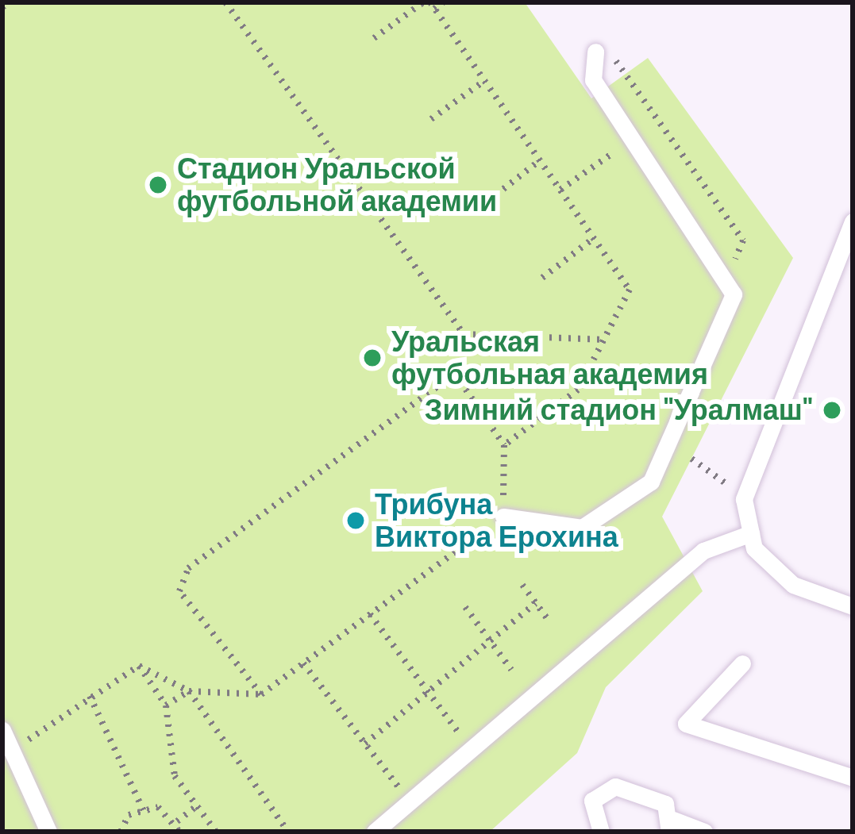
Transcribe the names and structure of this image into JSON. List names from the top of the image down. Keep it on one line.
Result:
{"places":["Стадион Уральской футбольной академии","Уральская футбольная академия","Зимний стадион \"Уралмаш\"","Трибуна Виктора Ерохина"]}
